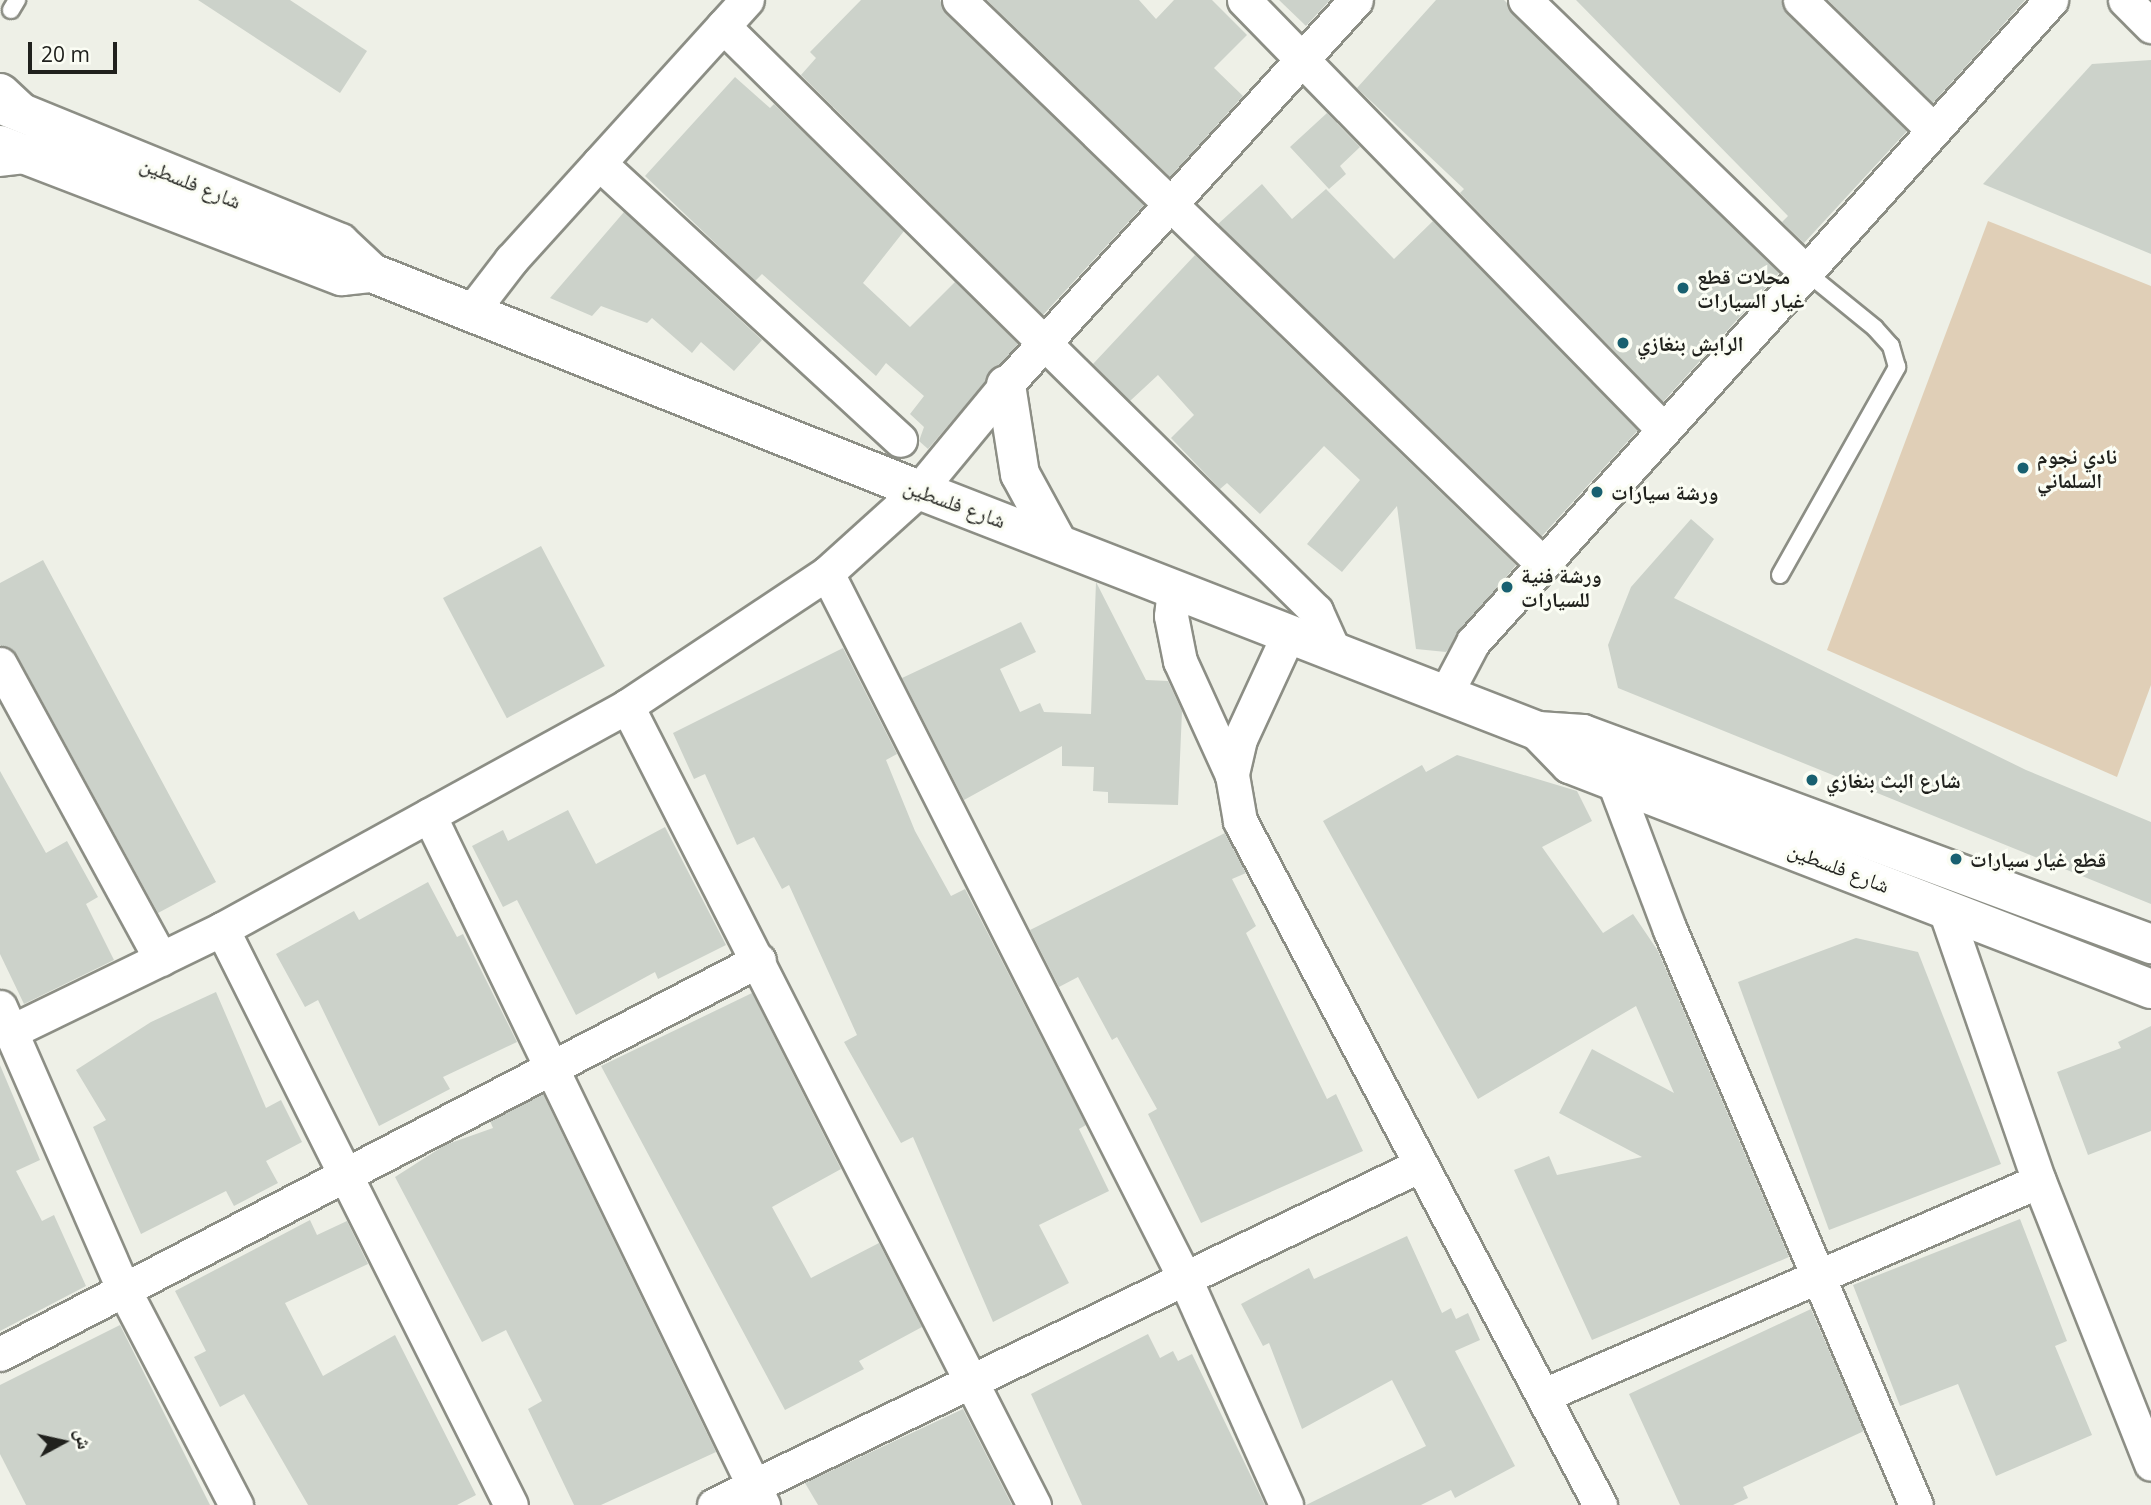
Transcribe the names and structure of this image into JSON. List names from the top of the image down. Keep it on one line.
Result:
{"streets":{"street":["شارع فلسطين"]},"places":["محلات قطع غيار السيارات","الرابش بنغازي","نادي نجوم السلماني","ورشة سيارات","ورشة فنية للسيارات","شارع البث بنغازي","قطع غيار سيارات"],"scale_bar":"20 m","north":"right"}
